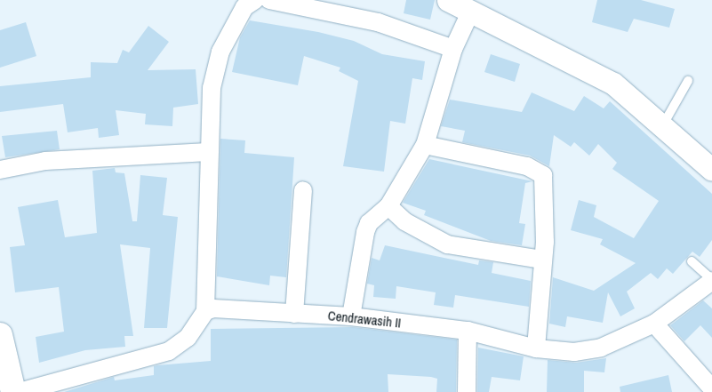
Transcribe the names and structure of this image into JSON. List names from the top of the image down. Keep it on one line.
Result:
{"streets":{"street":["Cendrawasih II"]}}
